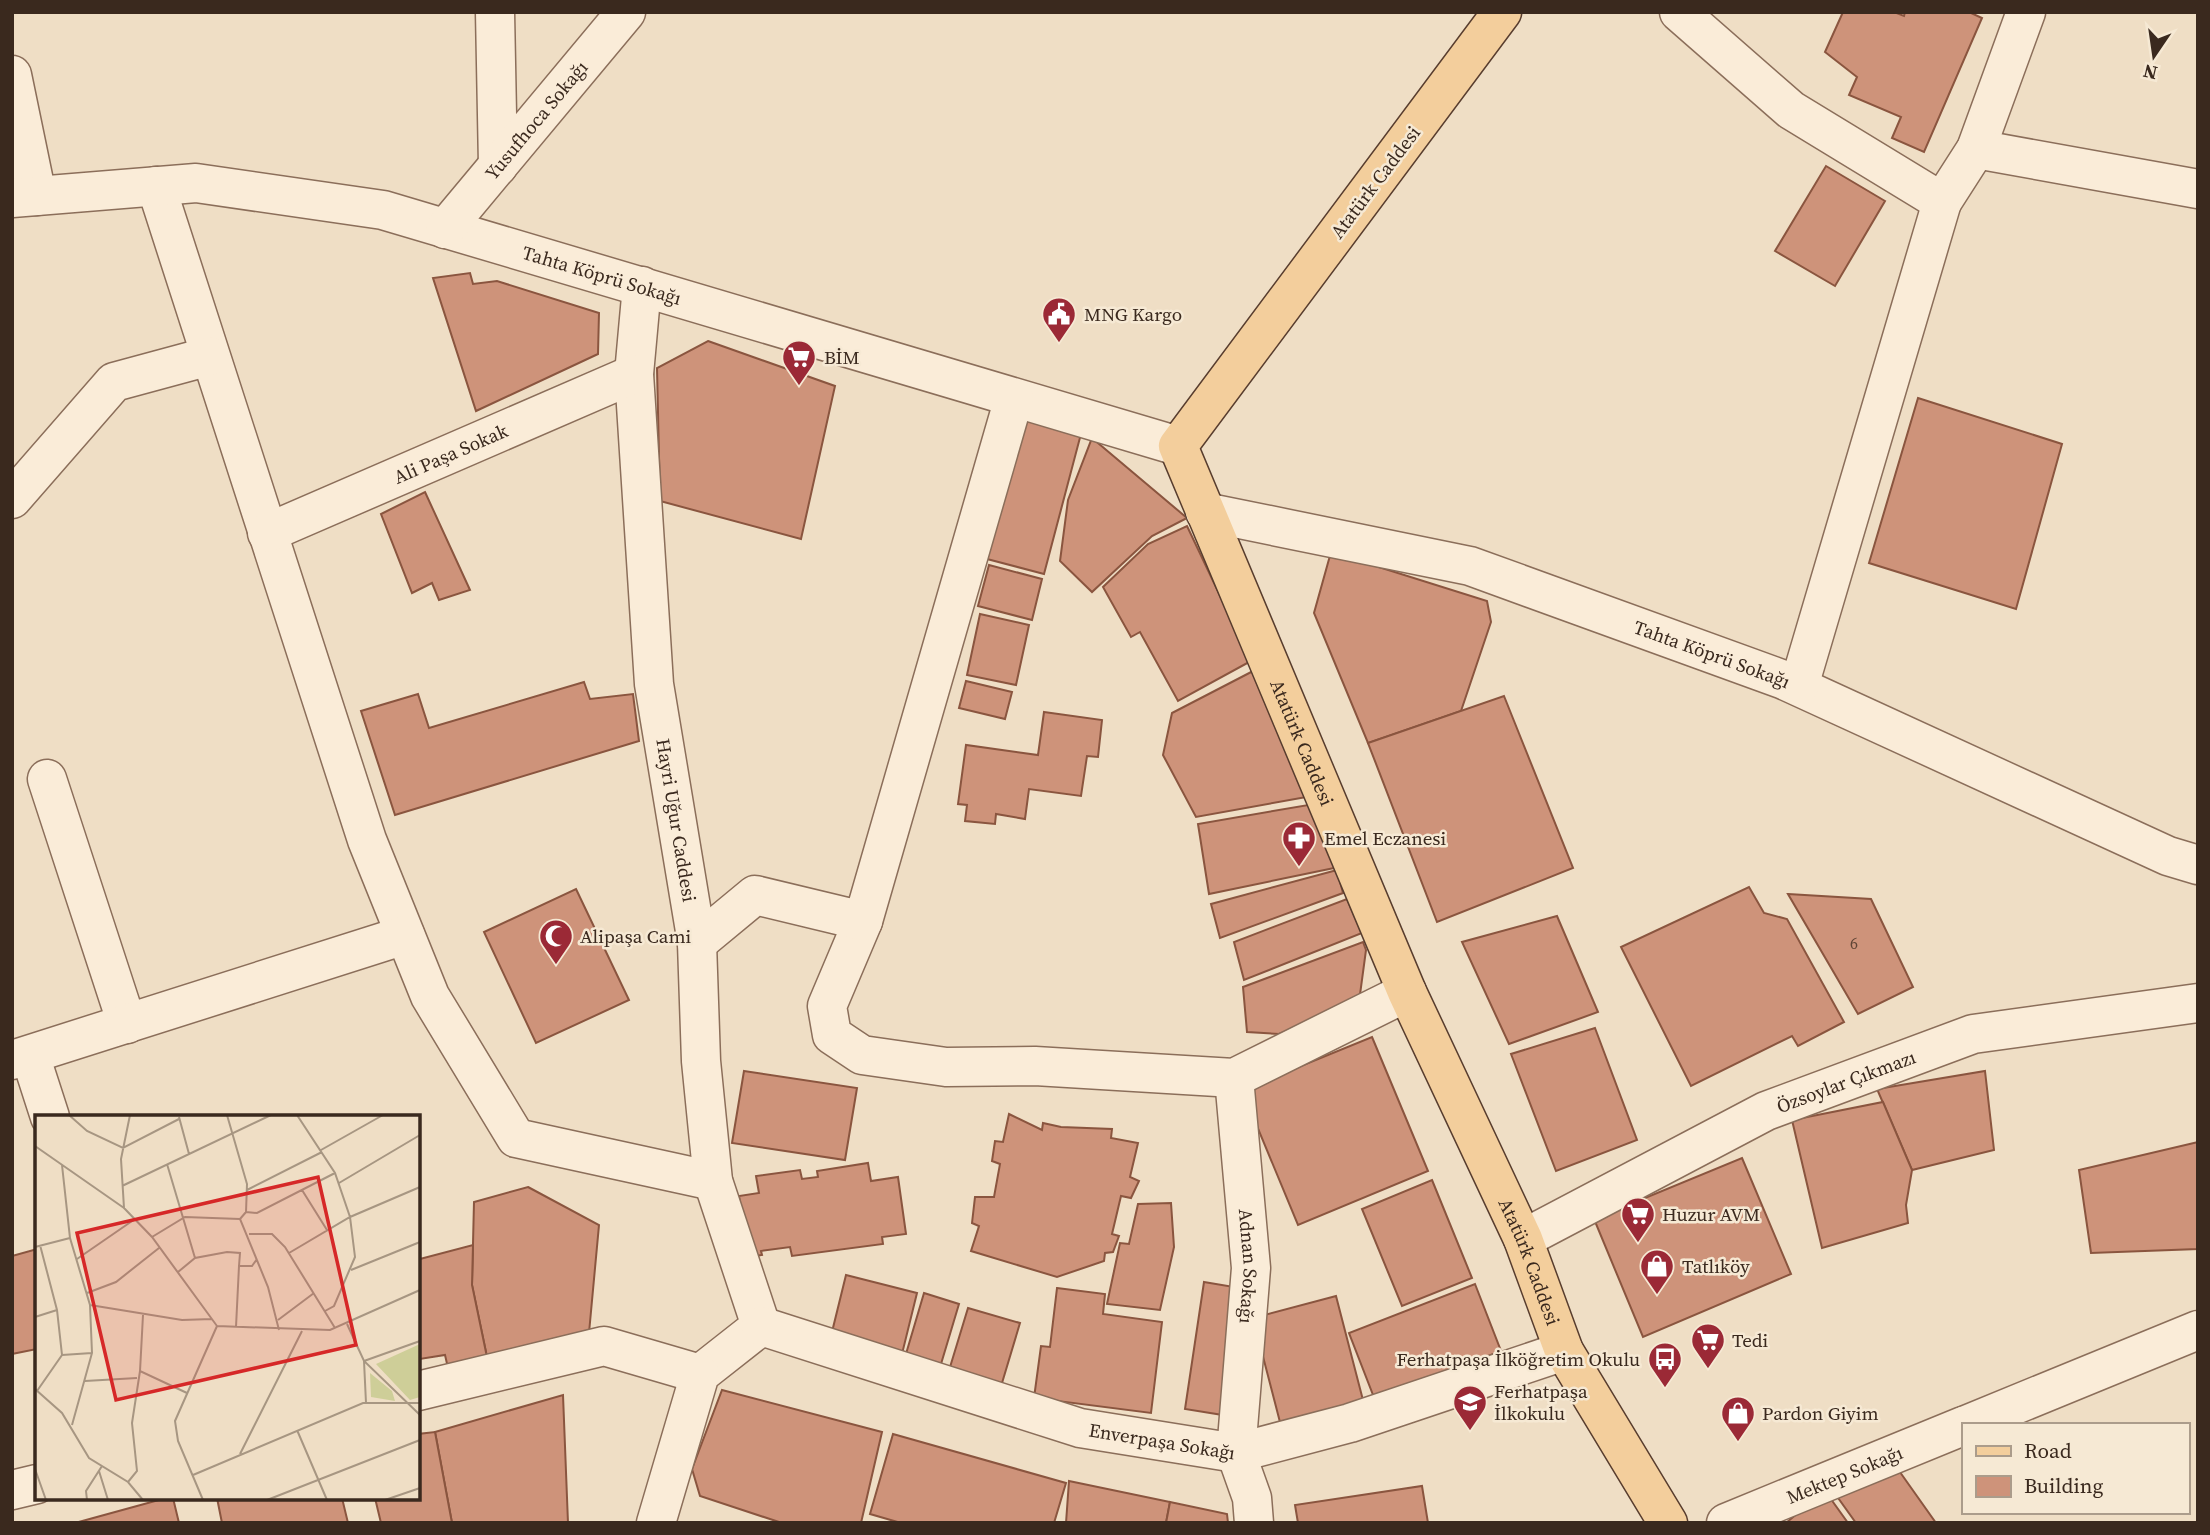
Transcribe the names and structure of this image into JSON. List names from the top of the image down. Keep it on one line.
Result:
{"streets":{"main road":["Atatürk Caddesi"],"street":["Yusufhoca Sokağı","Tahta Köprü Sokağı","Ali Paşa Sokak","Hayri Uğur Caddesi","Özsoylar Çıkmazı","Adnan Sokağı","Enverpaşa Sokağı","Mektep Sokağı"]},"crossings":[["Yusufhoca Sokağı","Tahta Köprü Sokağı"],["Atatürk Caddesi","Tahta Köprü Sokağı"],["Atatürk Caddesi","Özsoylar Çıkmazı"],["Atatürk Caddesi","Enverpaşa Sokağı"],["Tahta Köprü Sokağı","Hayri Uğur Caddesi"],["Ali Paşa Sokak","Hayri Uğur Caddesi"],["Hayri Uğur Caddesi","Enverpaşa Sokağı"],["Adnan Sokağı","Enverpaşa Sokağı"]],"places":{"public building":["MNG Kargo"],"supermarket":["BİM","Huzur AVM","Tedi"],"pharmacy":["Emel Eczanesi"],"mosque":["Alipaşa Cami"],"shop":["Tatlıköy","Pardon Giyim"],"bus stop":["Ferhatpaşa İlköğretim Okulu"],"school or university":["Ferhatpaşa İlkokulu"]},"house_numbers":["6"],"legend":["Road","Building"],"north":"bottom"}
